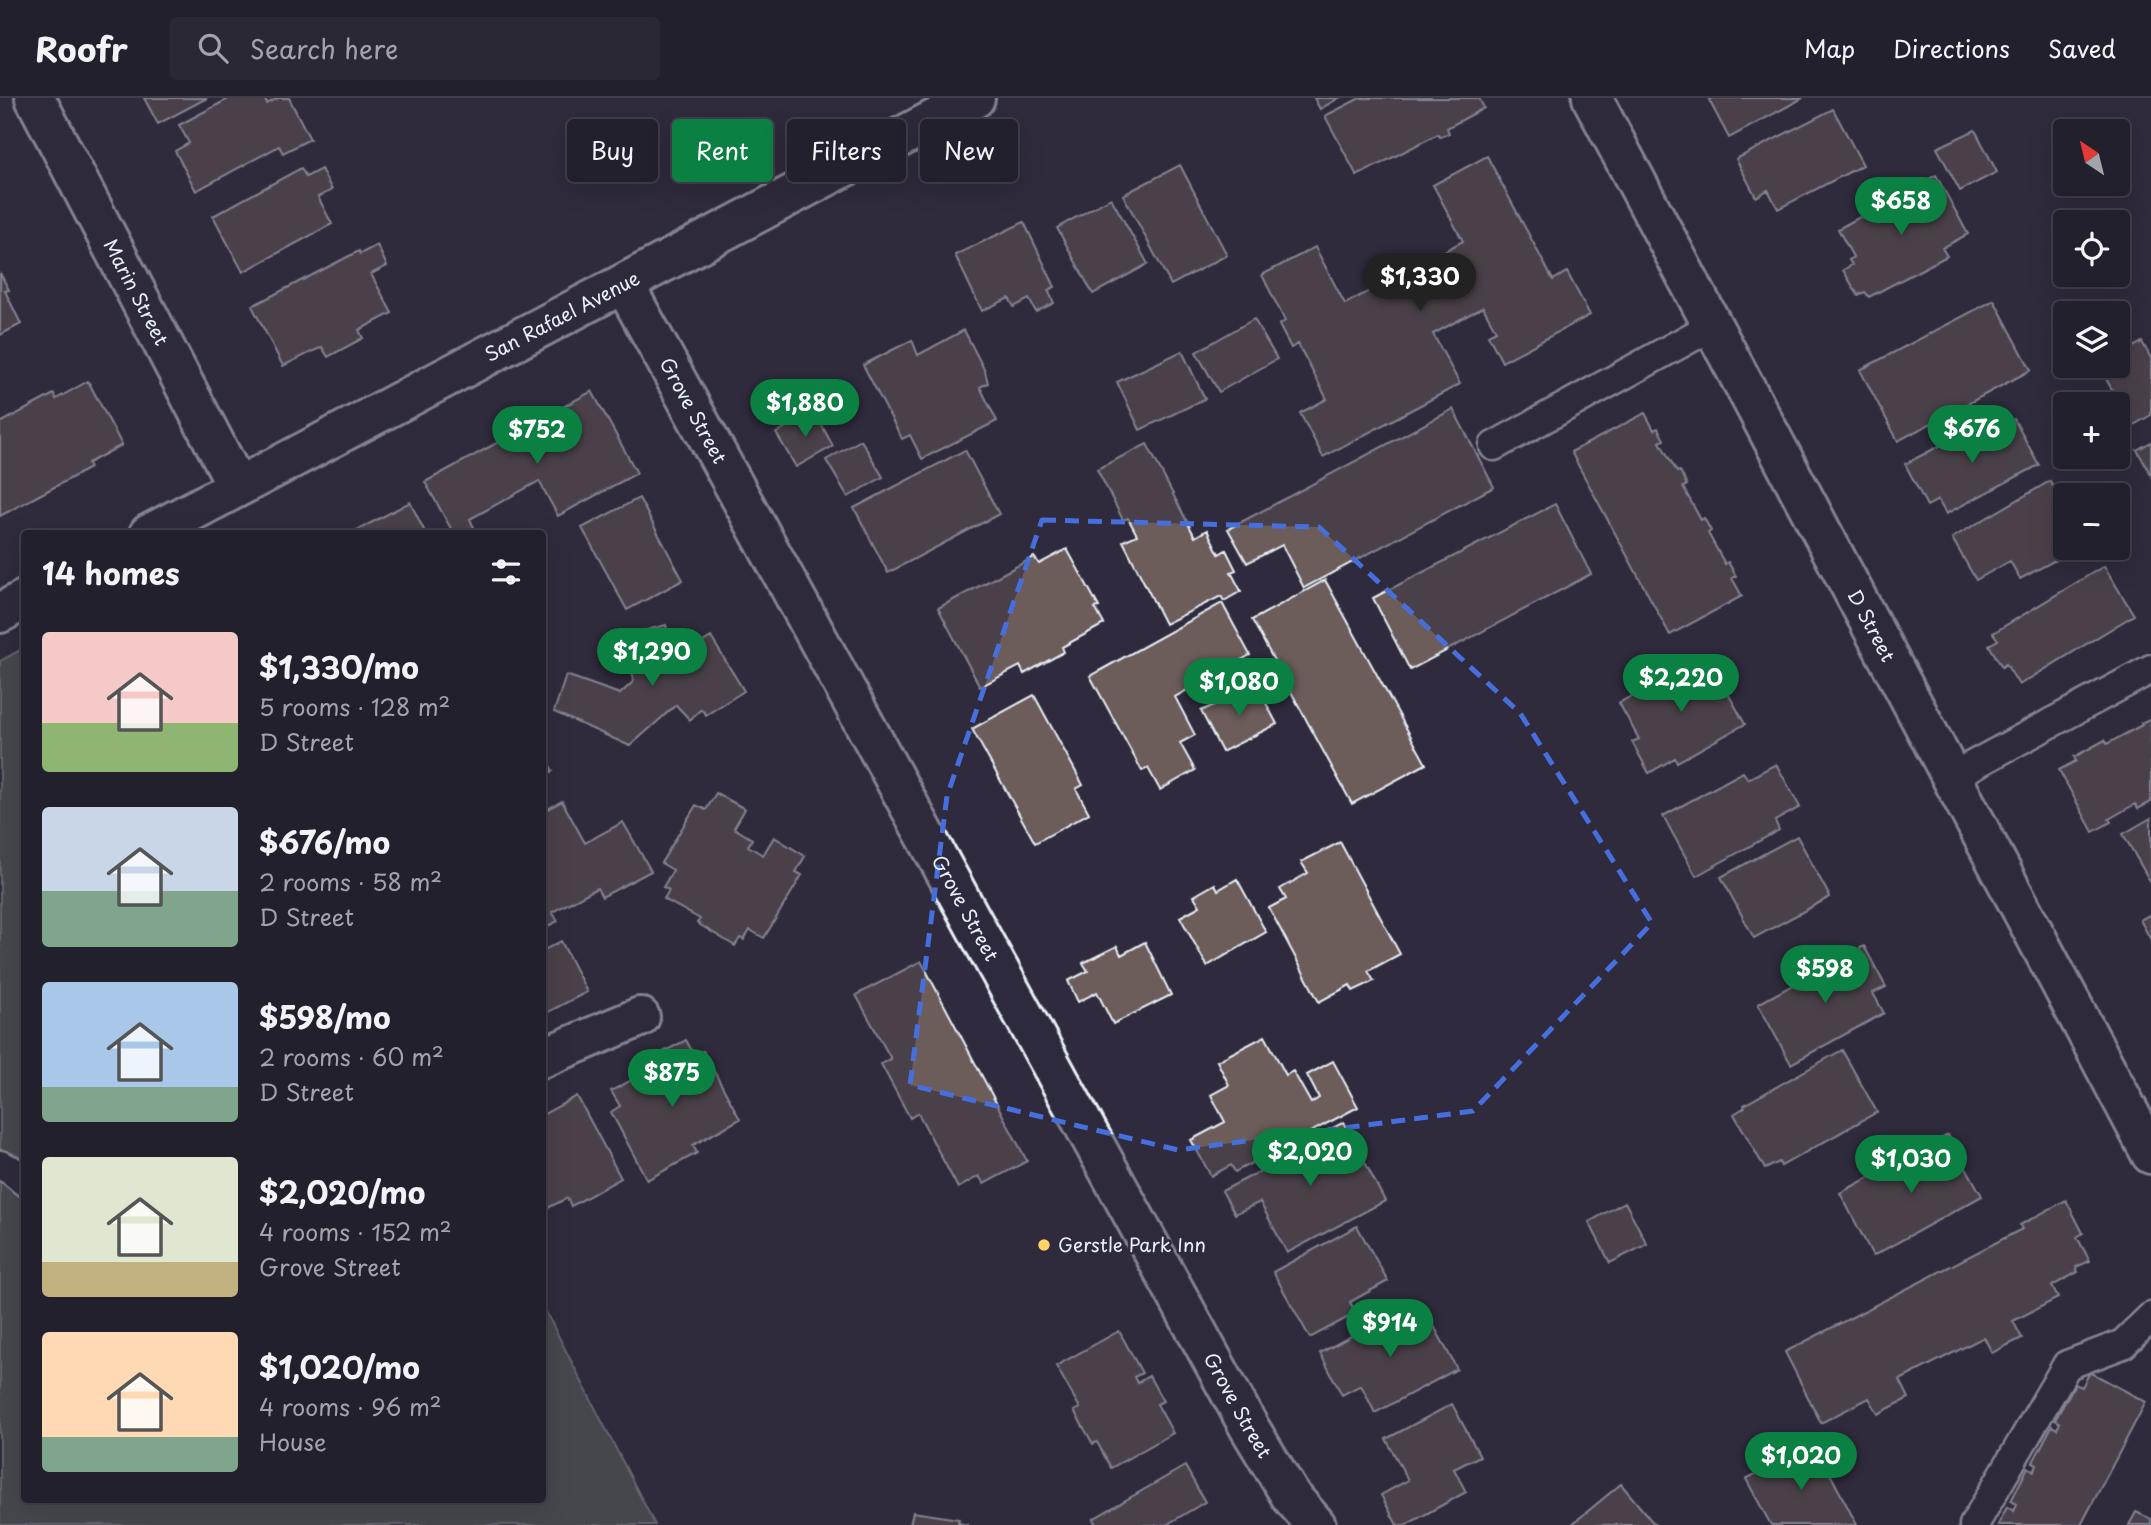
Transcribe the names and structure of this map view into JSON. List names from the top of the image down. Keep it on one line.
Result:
{"streets":{"street":["Marin Street","San Rafael Avenue","Grove Street","D Street"]},"crossings":[["Marin Street","San Rafael Avenue"],["San Rafael Avenue","Grove Street"]],"places":["Gerstle Park Inn"],"north":"top left","page":{"header":"Roofr","search":"Search here","nav":["Map","Directions","Saved"],"map_buttons":["+","−"],"chip":["Buy","Rent","Filters","New"],"price":["$658","$1,330","$1,880","$676","$752","$1,290","$2,220","$1,080","$598","$875","$2,020","$1,030","$914","$1,020"],"heading":"14 homes","list":[{"name":"$1,330/mo","note":"5 rooms · 128 m² · D Street"},{"name":"$676/mo","note":"2 rooms · 58 m² · D Street"},{"name":"$598/mo","note":"2 rooms · 60 m² · D Street"},{"name":"$2,020/mo","note":"4 rooms · 152 m² · Grove Street"},{"name":"$1,020/mo","note":"4 rooms · 96 m² · House"}]}}
